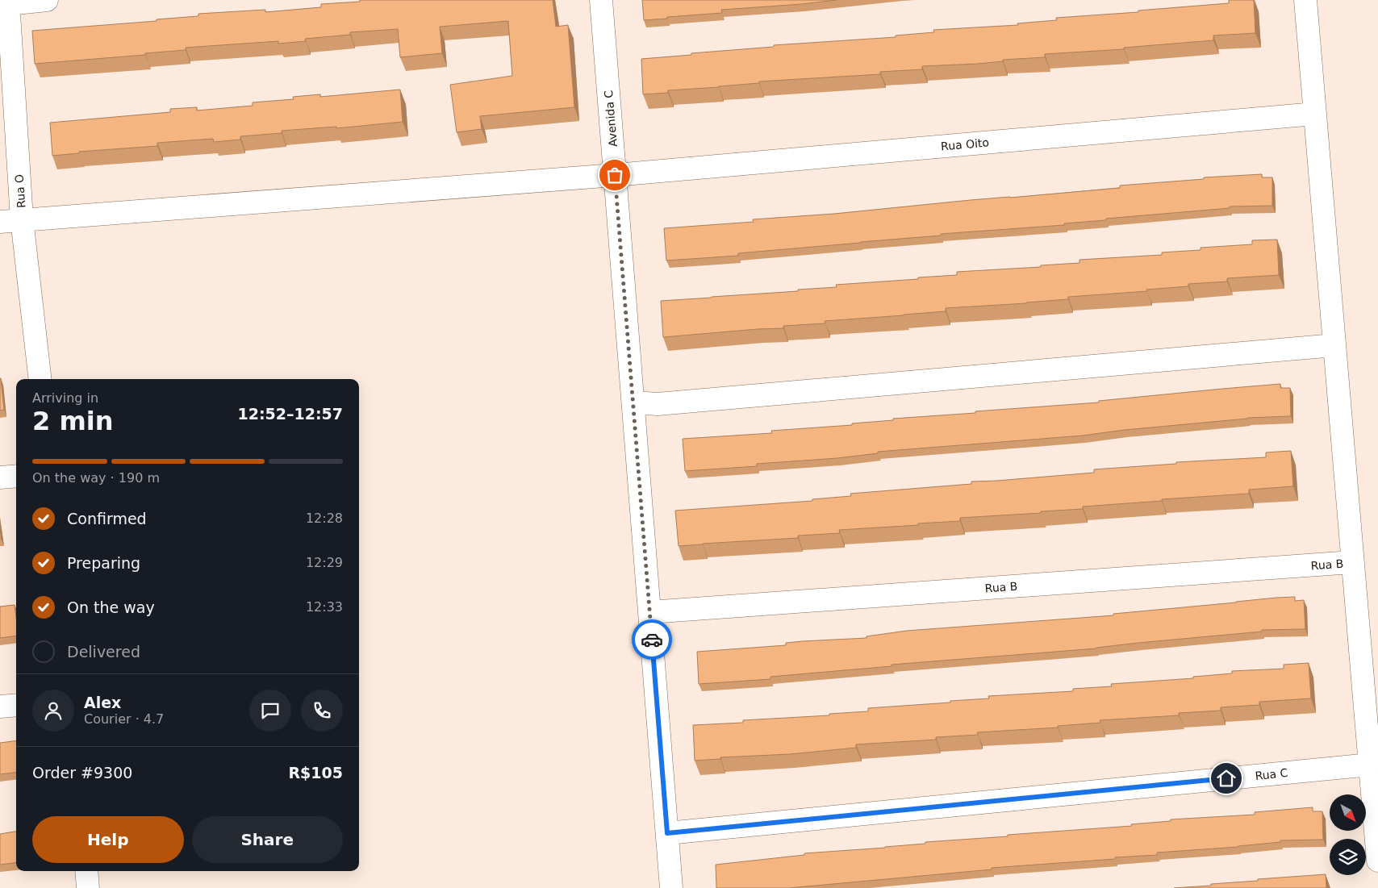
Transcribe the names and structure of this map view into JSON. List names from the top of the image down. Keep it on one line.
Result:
{"streets":{"street":["Avenida C","Rua Oito","Rua O","Rua B","Rua C"]},"crossings":[["Avenida C","Rua Oito"],["Avenida C","Rua B"],["Avenida C","Rua C"],["Rua Oito","Rua O"]],"north":"bottom right","page":{"heading":["2 min","Arriving in","12:52–12:57"],"panel":["Alex","Courier · 4.7","Order #9300","R$105"],"bar":"On the way · 190 m","list":[["Confirmed","12:28"],["Preparing","12:29"],["On the way","12:33"],"Delivered"],"buttons":["Help","Share"]}}
